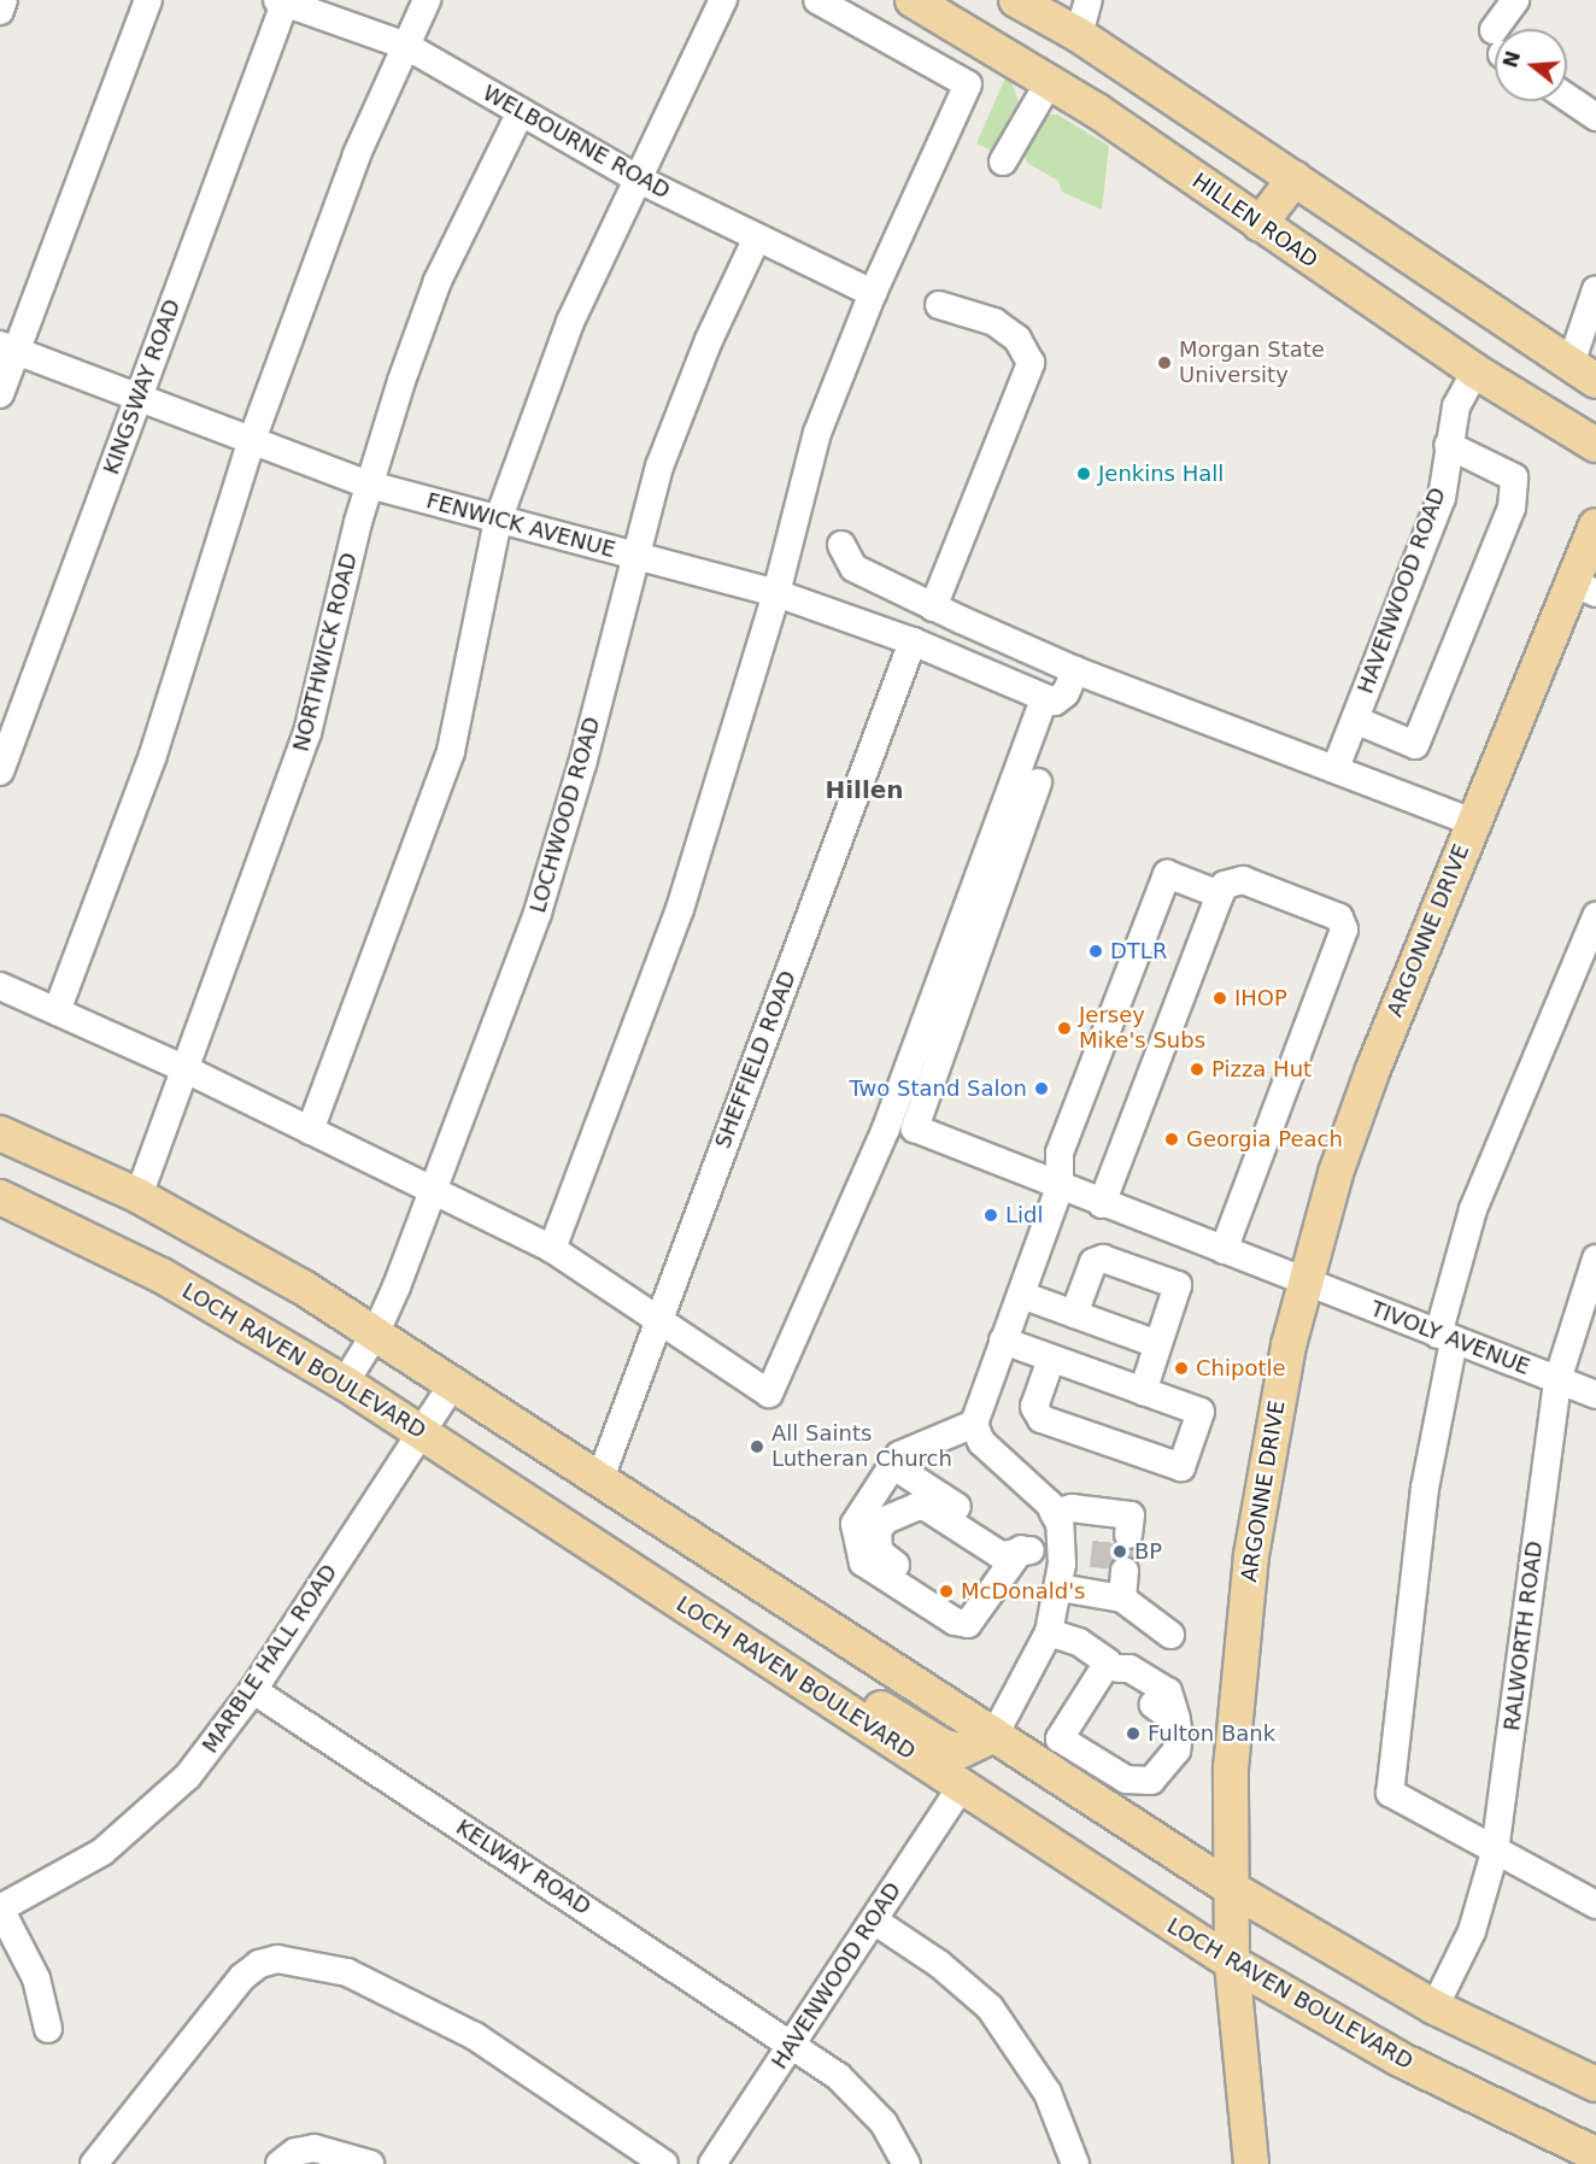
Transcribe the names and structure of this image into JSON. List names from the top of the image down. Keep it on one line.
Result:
{"streets":{"main road":["HILLEN ROAD","ARGONNE DRIVE","LOCH RAVEN BOULEVARD"],"street":["WELBOURNE ROAD","KINGSWAY ROAD","FENWICK AVENUE","HAVENWOOD ROAD","NORTHWICK ROAD","LOCHWOOD ROAD","SHEFFIELD ROAD","TIVOLY AVENUE","RALWORTH ROAD","MARBLE HALL ROAD","KELWAY ROAD"]},"crossings":[["WELBOURNE ROAD","KINGSWAY ROAD"],["WELBOURNE ROAD","NORTHWICK ROAD"],["WELBOURNE ROAD","LOCHWOOD ROAD"],["HILLEN ROAD","HAVENWOOD ROAD"],["KINGSWAY ROAD","FENWICK AVENUE"],["FENWICK AVENUE","NORTHWICK ROAD"],["FENWICK AVENUE","LOCHWOOD ROAD"],["FENWICK AVENUE","SHEFFIELD ROAD"],["HAVENWOOD ROAD","LOCH RAVEN BOULEVARD"],["HAVENWOOD ROAD","KELWAY ROAD"],["LOCHWOOD ROAD","LOCH RAVEN BOULEVARD"],["ARGONNE DRIVE","TIVOLY AVENUE"],["ARGONNE DRIVE","LOCH RAVEN BOULEVARD"],["TIVOLY AVENUE","RALWORTH ROAD"],["LOCH RAVEN BOULEVARD","MARBLE HALL ROAD"],["MARBLE HALL ROAD","KELWAY ROAD"]],"districts":["Hillen"],"places":["Morgan State University","Jenkins Hall","DTLR","IHOP","Jersey Mike's Subs","Pizza Hut","Two Stand Salon","Georgia Peach","Lidl","Chipotle","All Saints Lutheran Church","BP","McDonald's","Fulton Bank"],"north":"left"}
